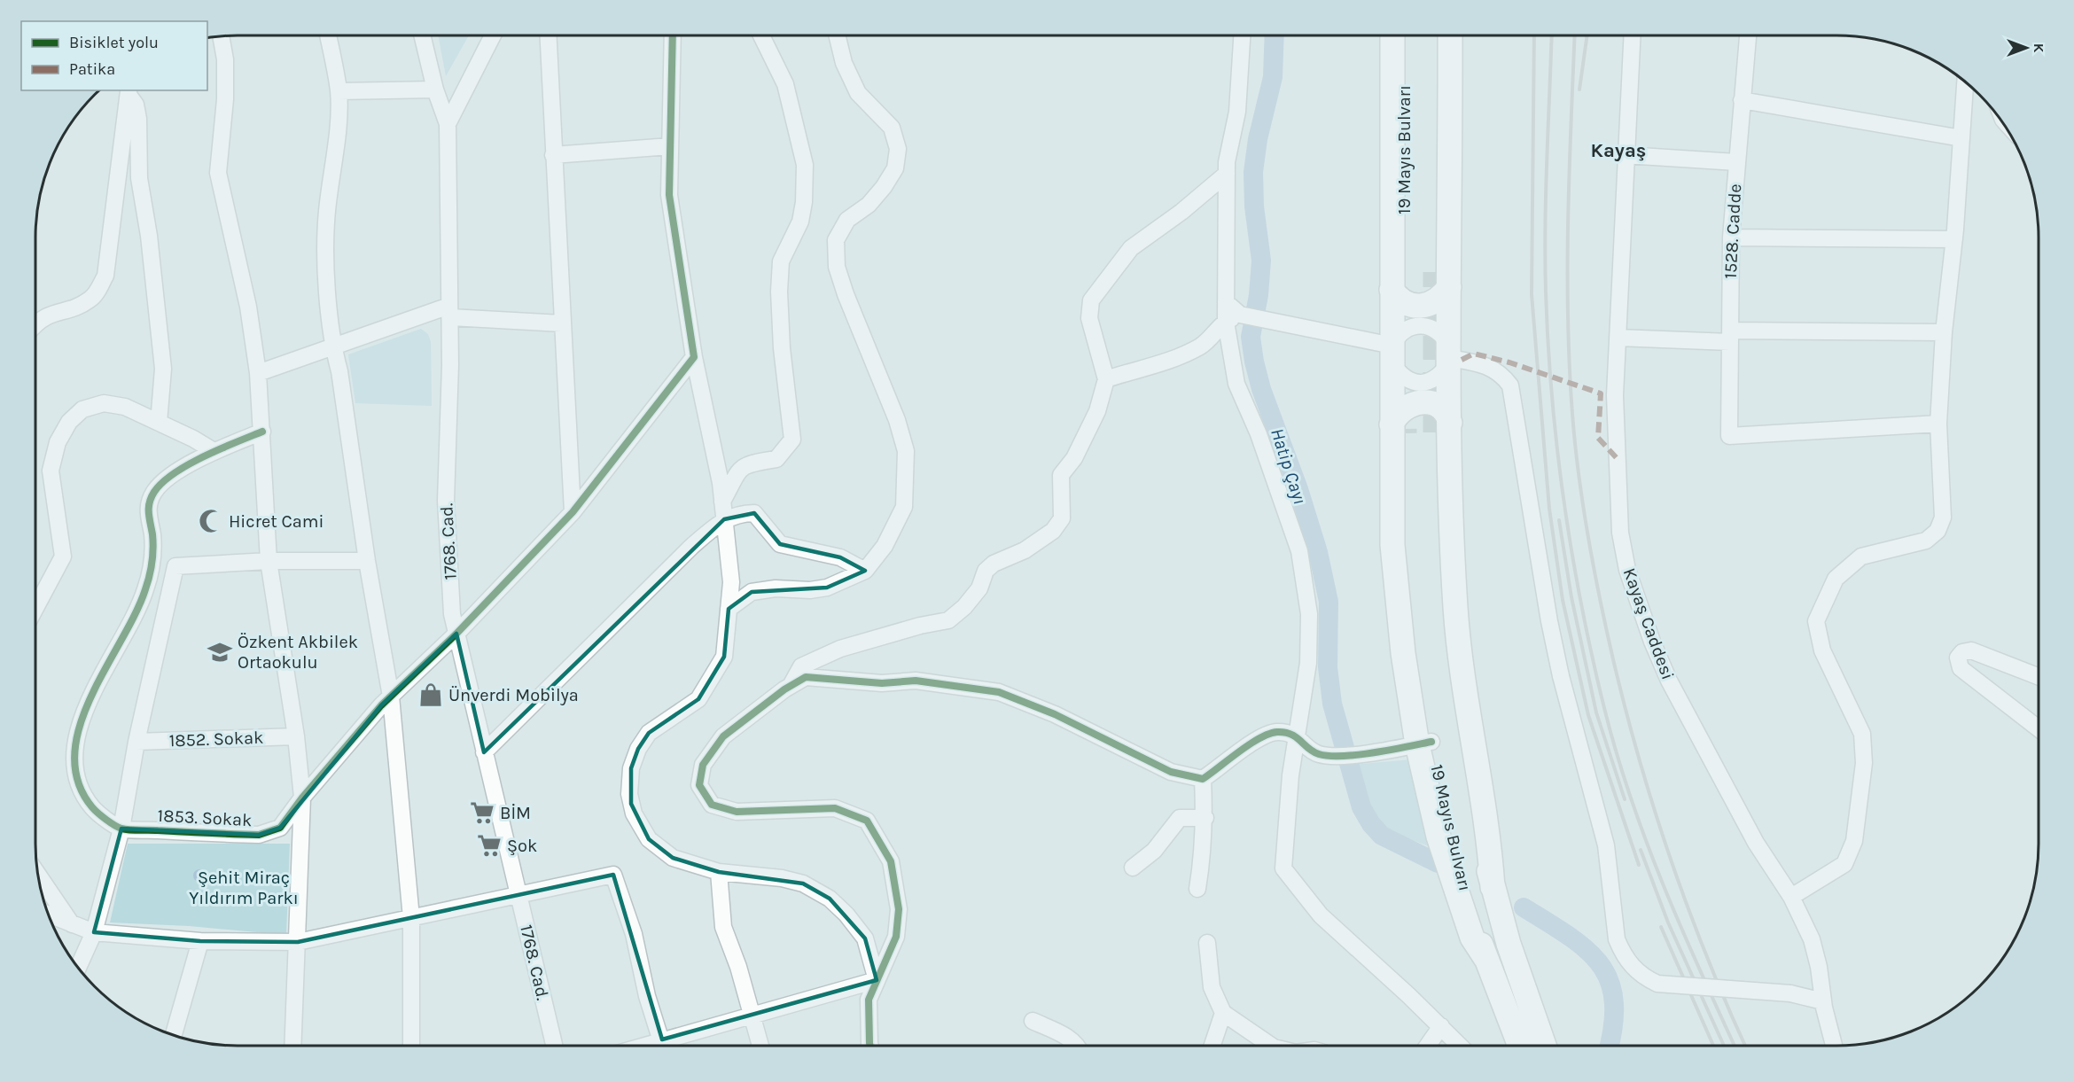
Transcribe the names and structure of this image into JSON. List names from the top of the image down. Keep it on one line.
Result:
{"streets":{"highway":["19 Mayıs Bulvarı"],"street":["1528. Cadde","1768. Cad.","Kayaş Caddesi","1852. Sokak","1853. Sokak"]},"crossings":[["1768. Cad.","1853. Sokak"]],"districts":["Kayaş"],"water":["Hatip Çayı"],"parks":["Şehit Miraç Yıldırım Parkı"],"places":{"mosque":["Hicret Cami"],"school or university":["Özkent Akbilek Ortaokulu"],"shop":["Ünverdi Mobilya"],"supermarket":["BİM","Şok"]},"legend":["Bisiklet yolu","Patika"],"north":"right"}
